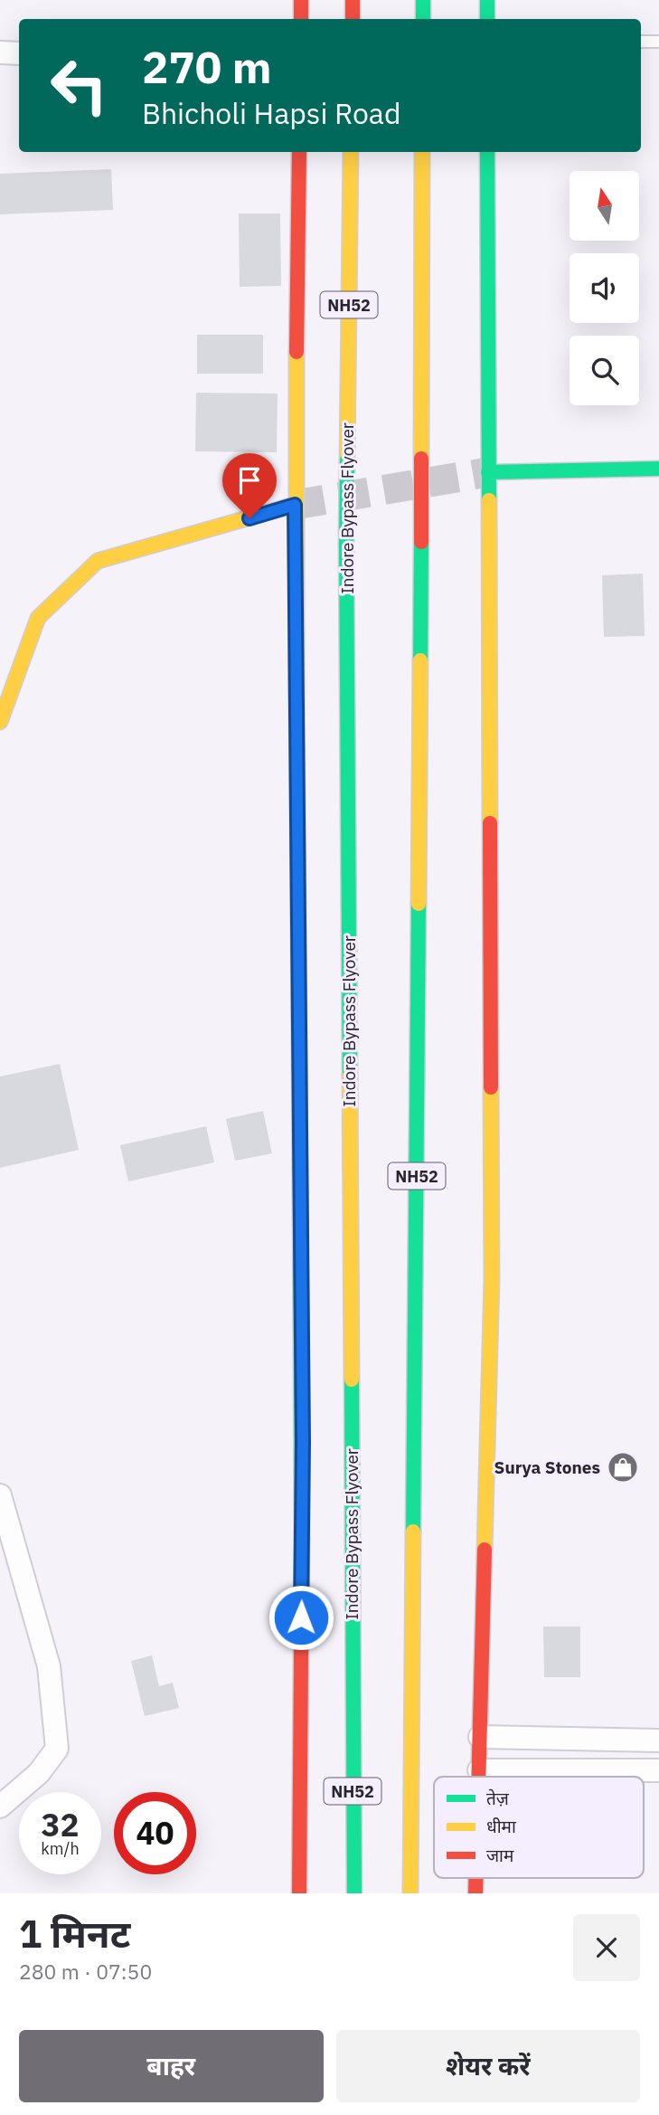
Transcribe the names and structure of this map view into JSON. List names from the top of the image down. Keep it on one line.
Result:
{"streets":{"main road":["NH52","Indore Bypass Flyover"]},"places":{"shop":["Surya Stones"]},"legend":["तेज़","धीमा","जाम"],"north":"top","page":{"turn":["270 m","Bhicholi Hapsi Road"],"speed":"32 km/h","limit":"40","heading":["1 मिनट","280 m · 07:50"],"buttons":["बाहर","शेयर करें"]}}
